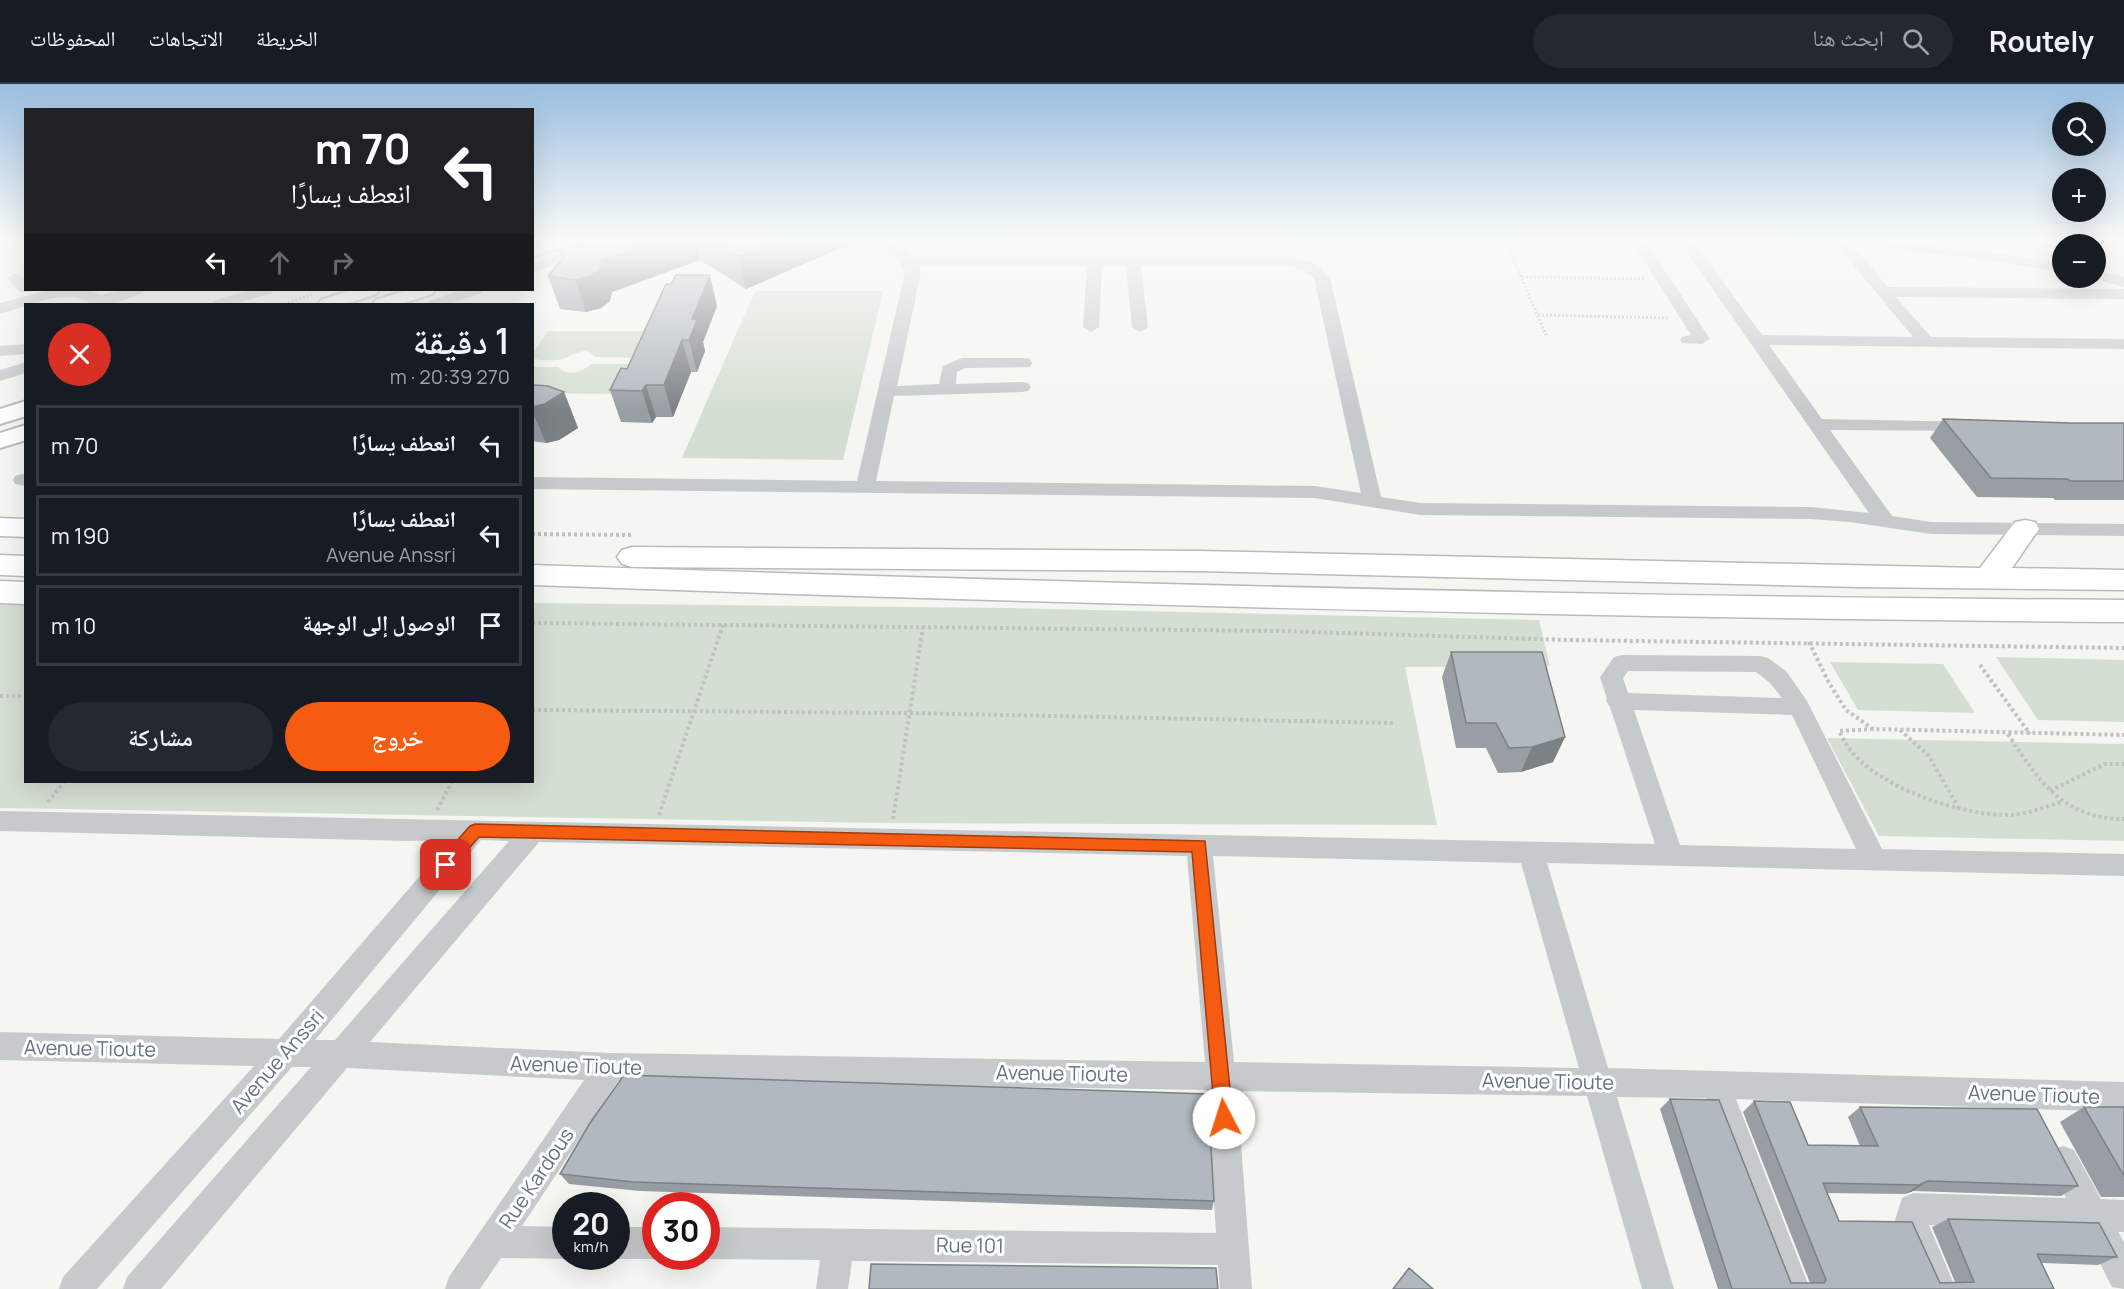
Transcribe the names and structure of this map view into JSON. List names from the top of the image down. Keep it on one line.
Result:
{"streets":{"street":["Avenue Tioute","Avenue Anssri","Rue Kardous","Rue 101"]},"crossings":[["Avenue Tioute","Avenue Anssri"],["Avenue Tioute","Rue Kardous"]],"page":{"header":"Routely","search":"ابحث هنا","nav":["الخريطة","الاتجاهات","المحفوظات"],"map_buttons":["+","−"],"turn":["70 m","انعطف يسارًا"],"heading":["1 دقيقة","270 m · 20:39"],"list":[{"name":"انعطف يسارًا","value":"70 m"},{"name":"انعطف يسارًا","note":"Avenue Anssri","value":"190 m"},{"name":"الوصول إلى الوجهة","value":"10 m"}],"buttons":["خروج","مشاركة"],"speed":"20 km/h","limit":"30"}}
